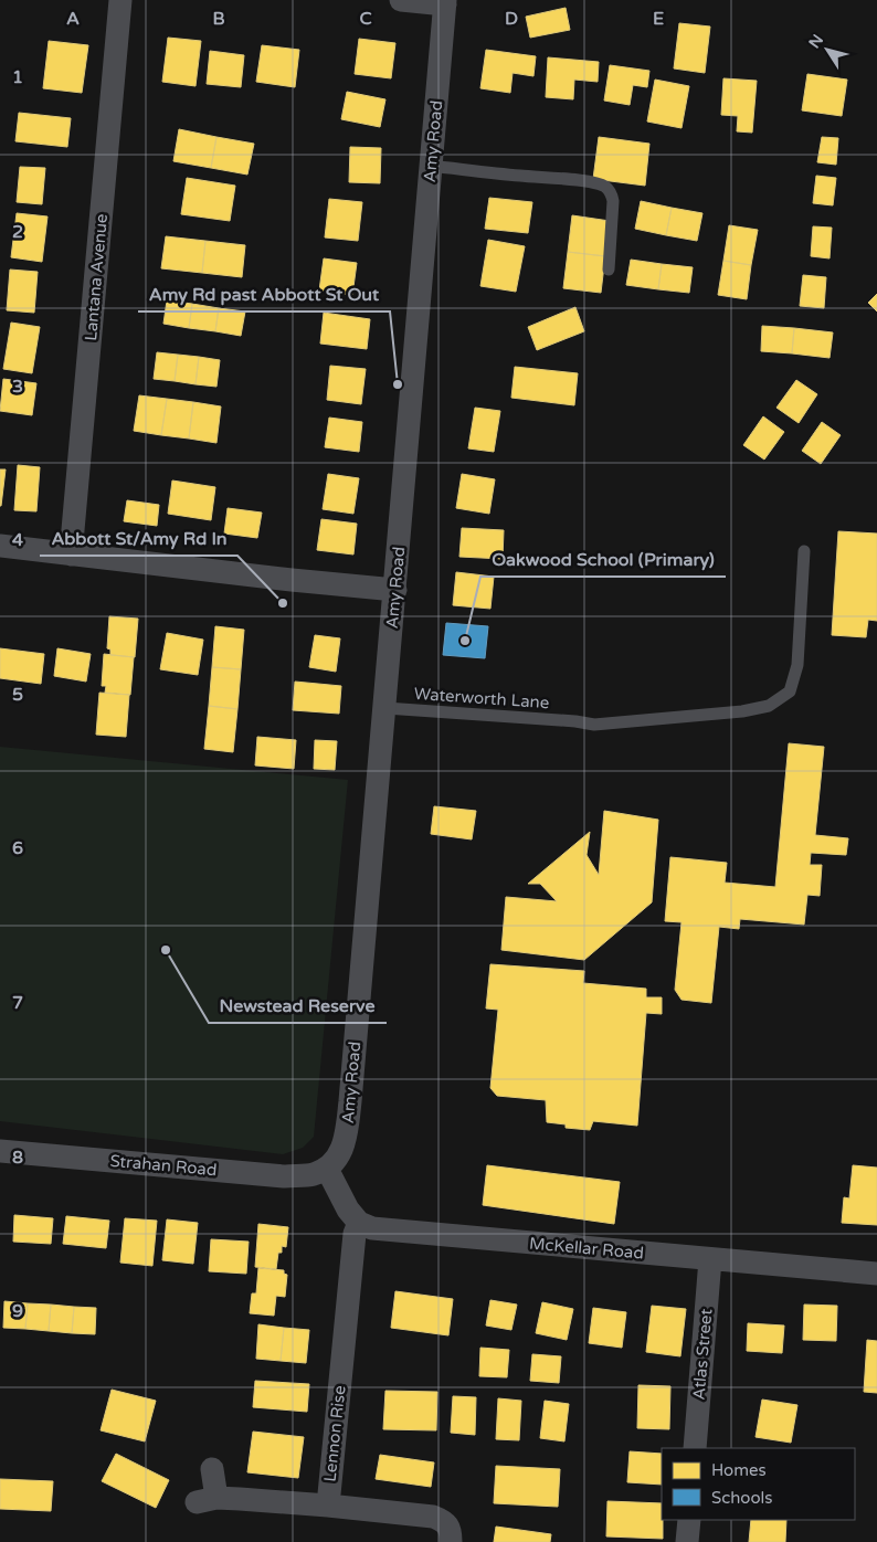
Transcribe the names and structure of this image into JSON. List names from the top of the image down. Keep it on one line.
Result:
{"streets":{"street":["Amy Road","Lantana Avenue","Strahan Road","McKellar Road","Atlas Street","Lennon Rise"],"lane":["Waterworth Lane"]},"crossings":[["Amy Road","Waterworth Lane"],["Amy Road","Strahan Road"],["McKellar Road","Atlas Street"],["McKellar Road","Lennon Rise"]],"places":["Amy Rd past Abbott St Out","Abbott St/Amy Rd In","Oakwood School (Primary)","Newstead Reserve"],"legend":["Homes","Schools"],"north":"top left","grid":{"columns":["A","B","C","D","E"],"rows":["1","2","3","4","5","6","7","8","9"]}}
